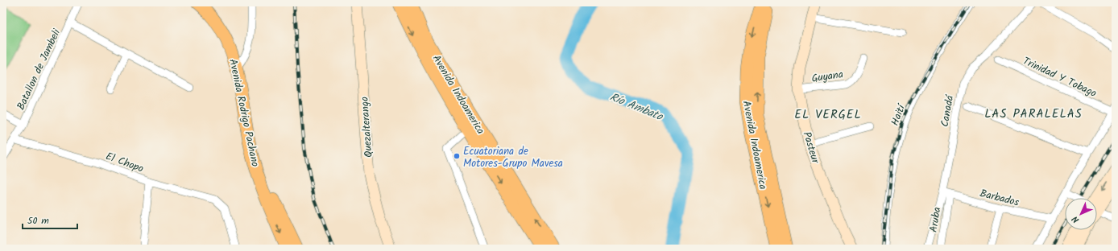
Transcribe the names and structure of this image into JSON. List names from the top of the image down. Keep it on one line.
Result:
{"streets":{"main road":["Avenida Indoamerica","Avenida Rodrigo Pachano"],"street":["Batallon de Jambeli","Guyana","Trinidad Y Tobago","Canadá","Haití","Quezalterango","Pasteur","El Chopo","Barbados","Aruba"]},"crossings":[["Batallon de Jambeli","El Chopo"],["Guyana","Pasteur"],["Canadá","Barbados"],["Canadá","Aruba"],["Barbados","Aruba"]],"districts":["LAS PARALELAS","EL VERGEL"],"water":["Río Ambato"],"places":["Ecuatoriana de Motores-Grupo Mavesa"],"scale_bar":"50 m","north":"bottom left"}
